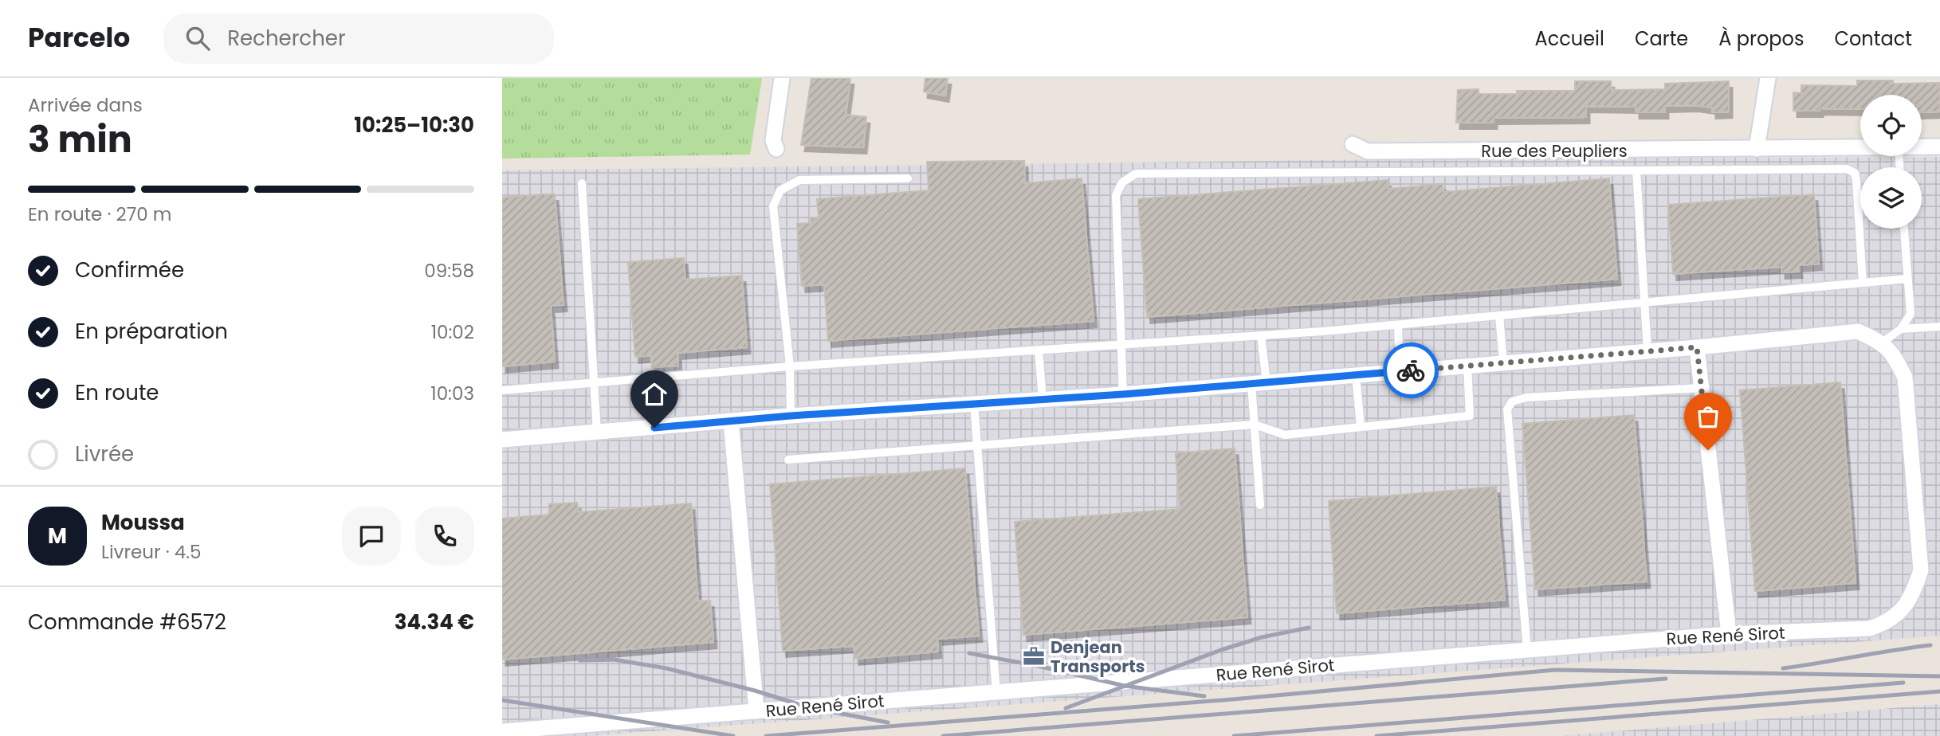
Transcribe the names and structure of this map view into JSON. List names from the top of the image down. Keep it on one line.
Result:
{"streets":{"street":["Rue des Peupliers","Rue René Sirot"]},"places":{"office":["Denjean Transports"]},"page":{"header":"Parcelo","search":"Rechercher","nav":["Accueil","Carte","À propos","Contact"],"heading":["3 min","Arrivée dans","10:25–10:30"],"panel":["Moussa","Livreur · 4.5","Commande #6572","34.34 €"],"bar":"En route · 270 m","list":[["Confirmée","09:58"],["En préparation","10:02"],["En route","10:03"],"Livrée"],"round":"M"}}
